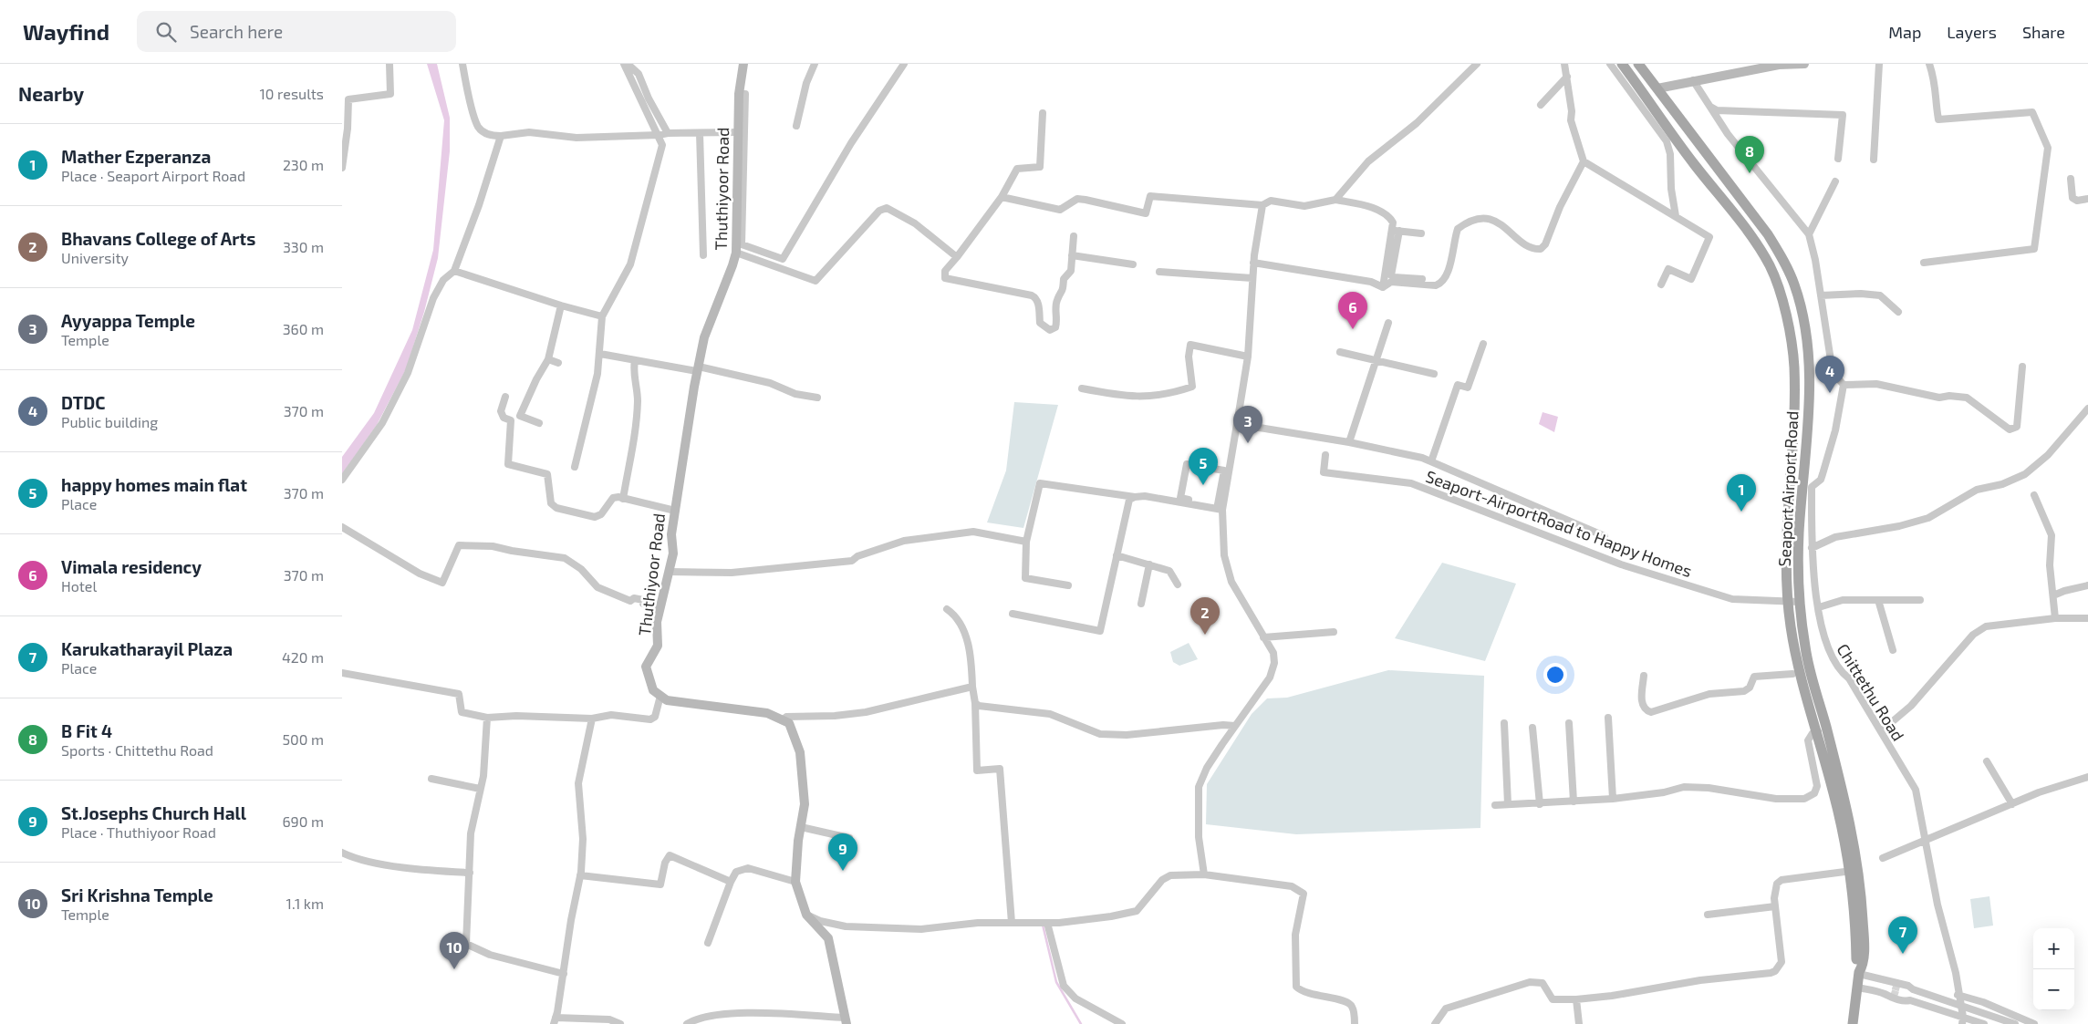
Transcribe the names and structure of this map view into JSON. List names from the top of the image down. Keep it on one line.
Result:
{"streets":{"main road":["Thuthiyoor Road","Seaport Airport Road"],"street":["Seaport-AirportRoad to Happy Homes","Chittethu Road"]},"crossings":[["Seaport Airport Road","Seaport-AirportRoad to Happy Homes"],["Seaport Airport Road","Chittethu Road"]],"page":{"header":"Wayfind","search":"Search here","nav":["Map","Layers","Share"],"heading":["Nearby","10 results"],"list":[{"mark":"1","name":"Mather Ezperanza","note":"Place · Seaport Airport Road","value":"230 m"},{"mark":"2","name":"Bhavans College of Arts","note":"University","value":"330 m"},{"mark":"3","name":"Ayyappa Temple","note":"Temple","value":"360 m"},{"mark":"4","name":"DTDC","note":"Public building","value":"370 m"},{"mark":"5","name":"happy homes main flat","note":"Place","value":"370 m"},{"mark":"6","name":"Vimala residency","note":"Hotel","value":"370 m"},{"mark":"7","name":"Karukatharayil Plaza","note":"Place","value":"420 m"},{"mark":"8","name":"B Fit 4","note":"Sports · Chittethu Road","value":"500 m"},{"mark":"9","name":"St.Josephs Church Hall","note":"Place · Thuthiyoor Road","value":"690 m"},{"mark":"10","name":"Sri Krishna Temple","note":"Temple","value":"1.1 km"}],"pins":["8","6","4","3","5","1","2","9","7","10"],"map_buttons":["+","−"]}}
